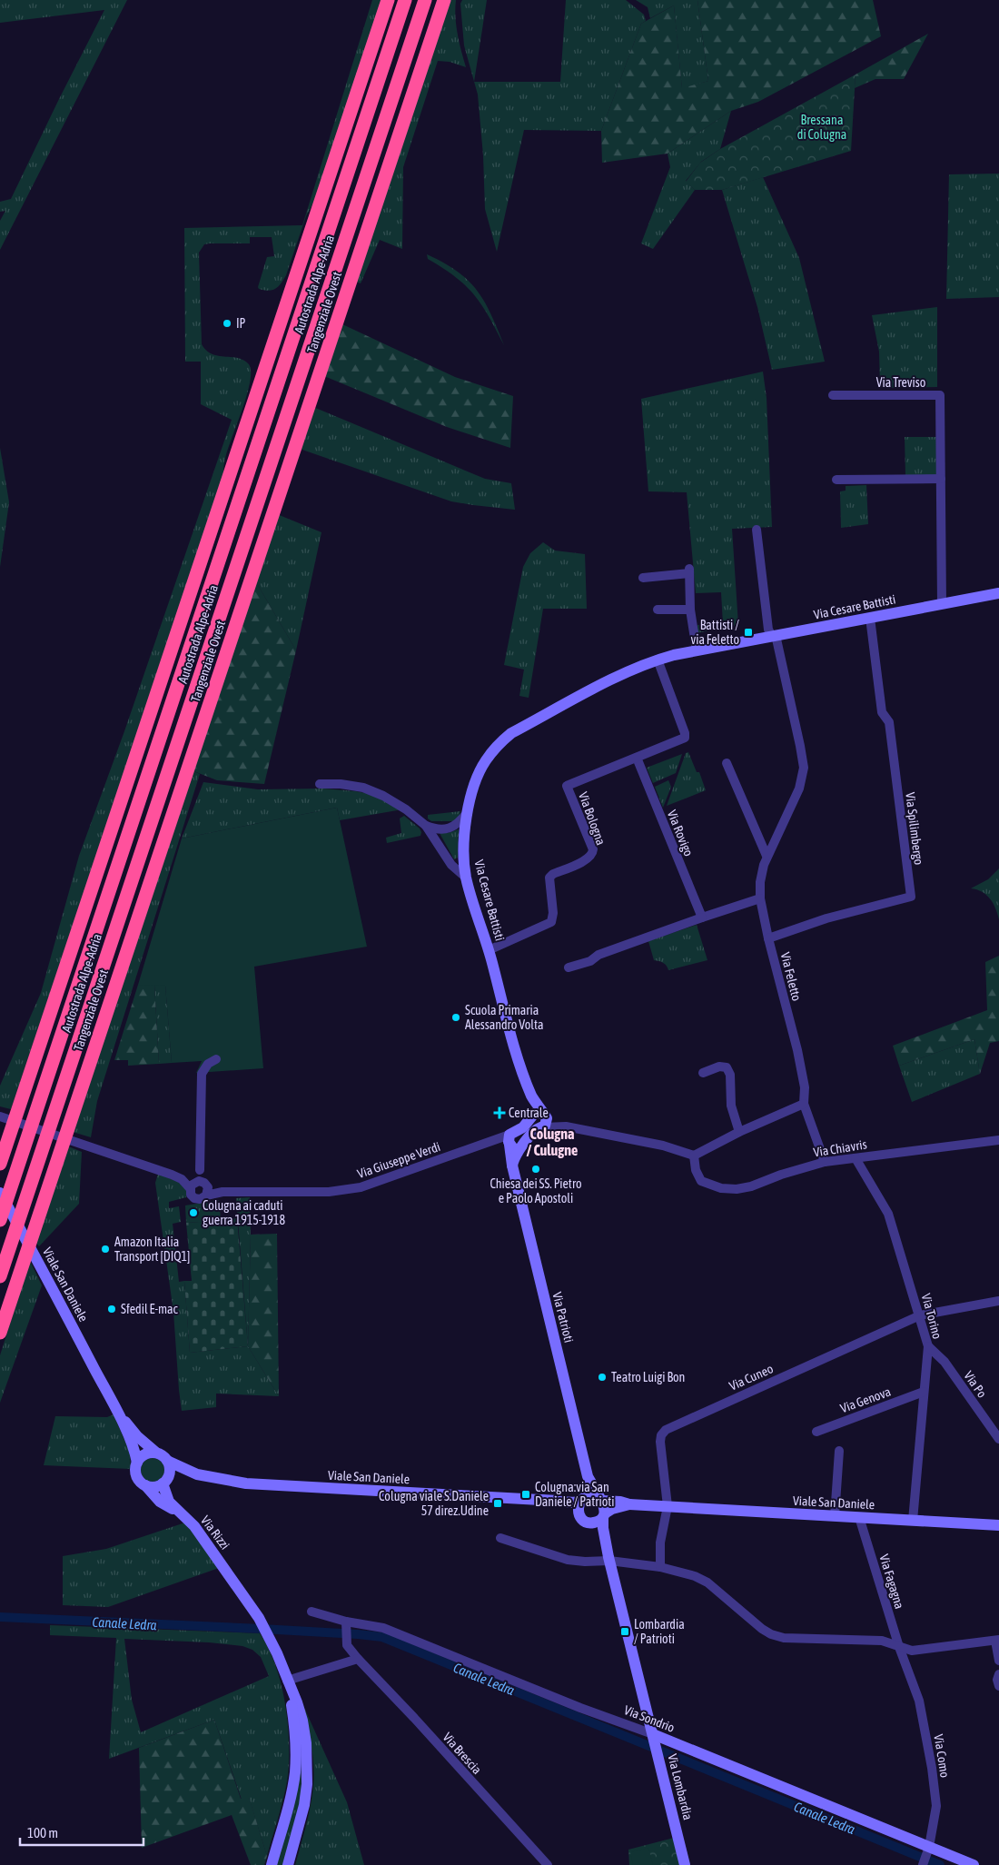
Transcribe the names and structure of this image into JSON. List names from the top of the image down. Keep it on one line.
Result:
{"streets":{"highway":["Autostrada Alpe-Adria","Tangenziale Ovest"],"street":["Via Treviso","Via Cesare Battisti","Via Bologna","Via Spilimbergo","Via Rovigo","Via Feletto","Via Chiavris","Via Giuseppe Verdi","Viale San Daniele","Via Torino","Via Patrioti","Via Cuneo","Via Po","Via Genova","Via Rizzi","Via Fagagna","Via Sondrio","Via Brescia","Via Como","Via Lombardia"]},"crossings":[["Via Treviso","Via Cesare Battisti"],["Via Cesare Battisti","Via Bologna"],["Via Cesare Battisti","Via Spilimbergo"],["Via Cesare Battisti","Via Feletto"],["Via Bologna","Via Rovigo"],["Via Spilimbergo","Via Feletto"],["Via Feletto","Via Chiavris"],["Via Chiavris","Via Torino"],["Via Giuseppe Verdi","Via Patrioti"],["Viale San Daniele","Via Torino"],["Viale San Daniele","Via Patrioti"],["Viale San Daniele","Via Cuneo"],["Viale San Daniele","Via Rizzi"],["Viale San Daniele","Via Fagagna"],["Viale San Daniele","Via Lombardia"],["Via Torino","Via Cuneo"],["Via Torino","Via Po"],["Via Torino","Via Genova"],["Via Patrioti","Via Lombardia"],["Via Fagagna","Via Como"],["Via Sondrio","Via Brescia"],["Via Sondrio","Via Como"],["Via Sondrio","Via Lombardia"]],"districts":["Colugna / Culugne"],"water":["Canale Ledra"],"parks":["Bressana di Colugna"],"places":{"other":["IP","Scuola Primaria Alessandro Volta","Chiesa dei SS. Pietro e Paolo Apostoli","Colugna ai caduti guerra 1915-1918","Amazon Italia Transport [DIQ1]","Sfedil E-mac","Teatro Luigi Bon"],"transit":["Battisti / via Feletto","Colugna:via San Daniele / Patrioti","Colugna viale S.Daniele 57 direz.Udine","Lombardia / Patrioti"],"health":["Centrale"]},"scale_bar":"100 m"}
